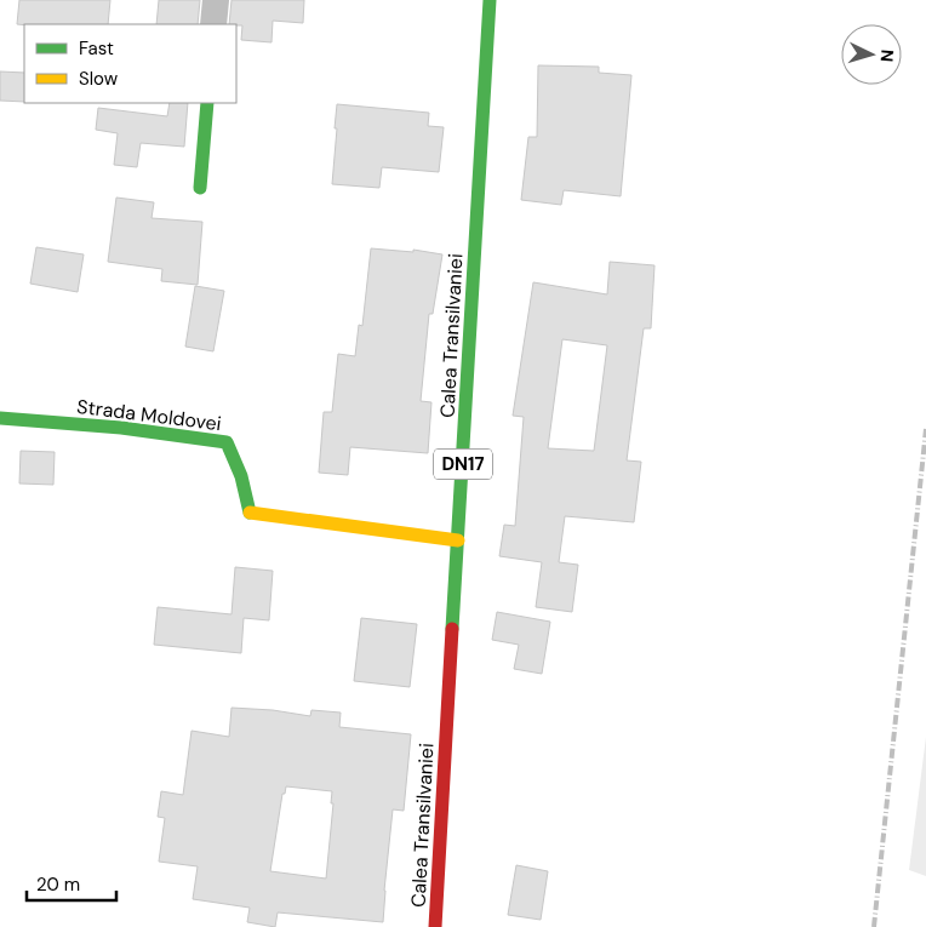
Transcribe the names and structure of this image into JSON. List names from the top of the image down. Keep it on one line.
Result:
{"streets":{"main road":["Calea Transilvaniei","Strada Moldovei","DN17"]},"crossings":[["Calea Transilvaniei","Strada Moldovei"]],"legend":["Fast","Slow"],"scale_bar":"20 m","north":"right"}
